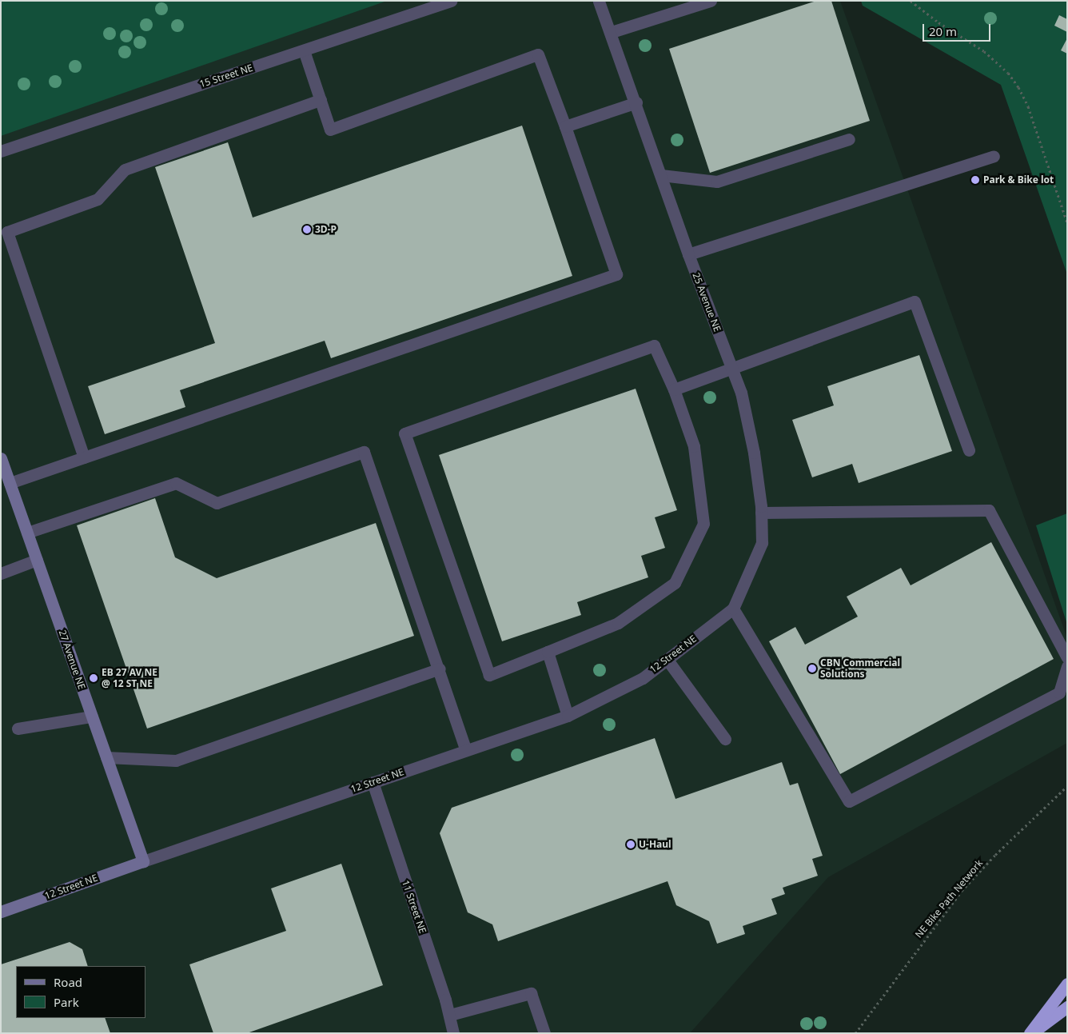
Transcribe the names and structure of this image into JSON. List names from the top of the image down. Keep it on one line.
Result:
{"streets":{"street":["15 Street NE","25 Avenue NE","12 Street NE","27 Avenue NE","11 Street NE"],"path":["NE Bike Path Network"]},"crossings":[["25 Avenue NE","12 Street NE"],["12 Street NE","27 Avenue NE"],["12 Street NE","11 Street NE"]],"places":["Park & Bike lot","3D-P","CBN Commercial Solutions","EB 27 AV NE @ 12 ST NE","U-Haul"],"legend":["Road","Park"],"scale_bar":"20 m"}
